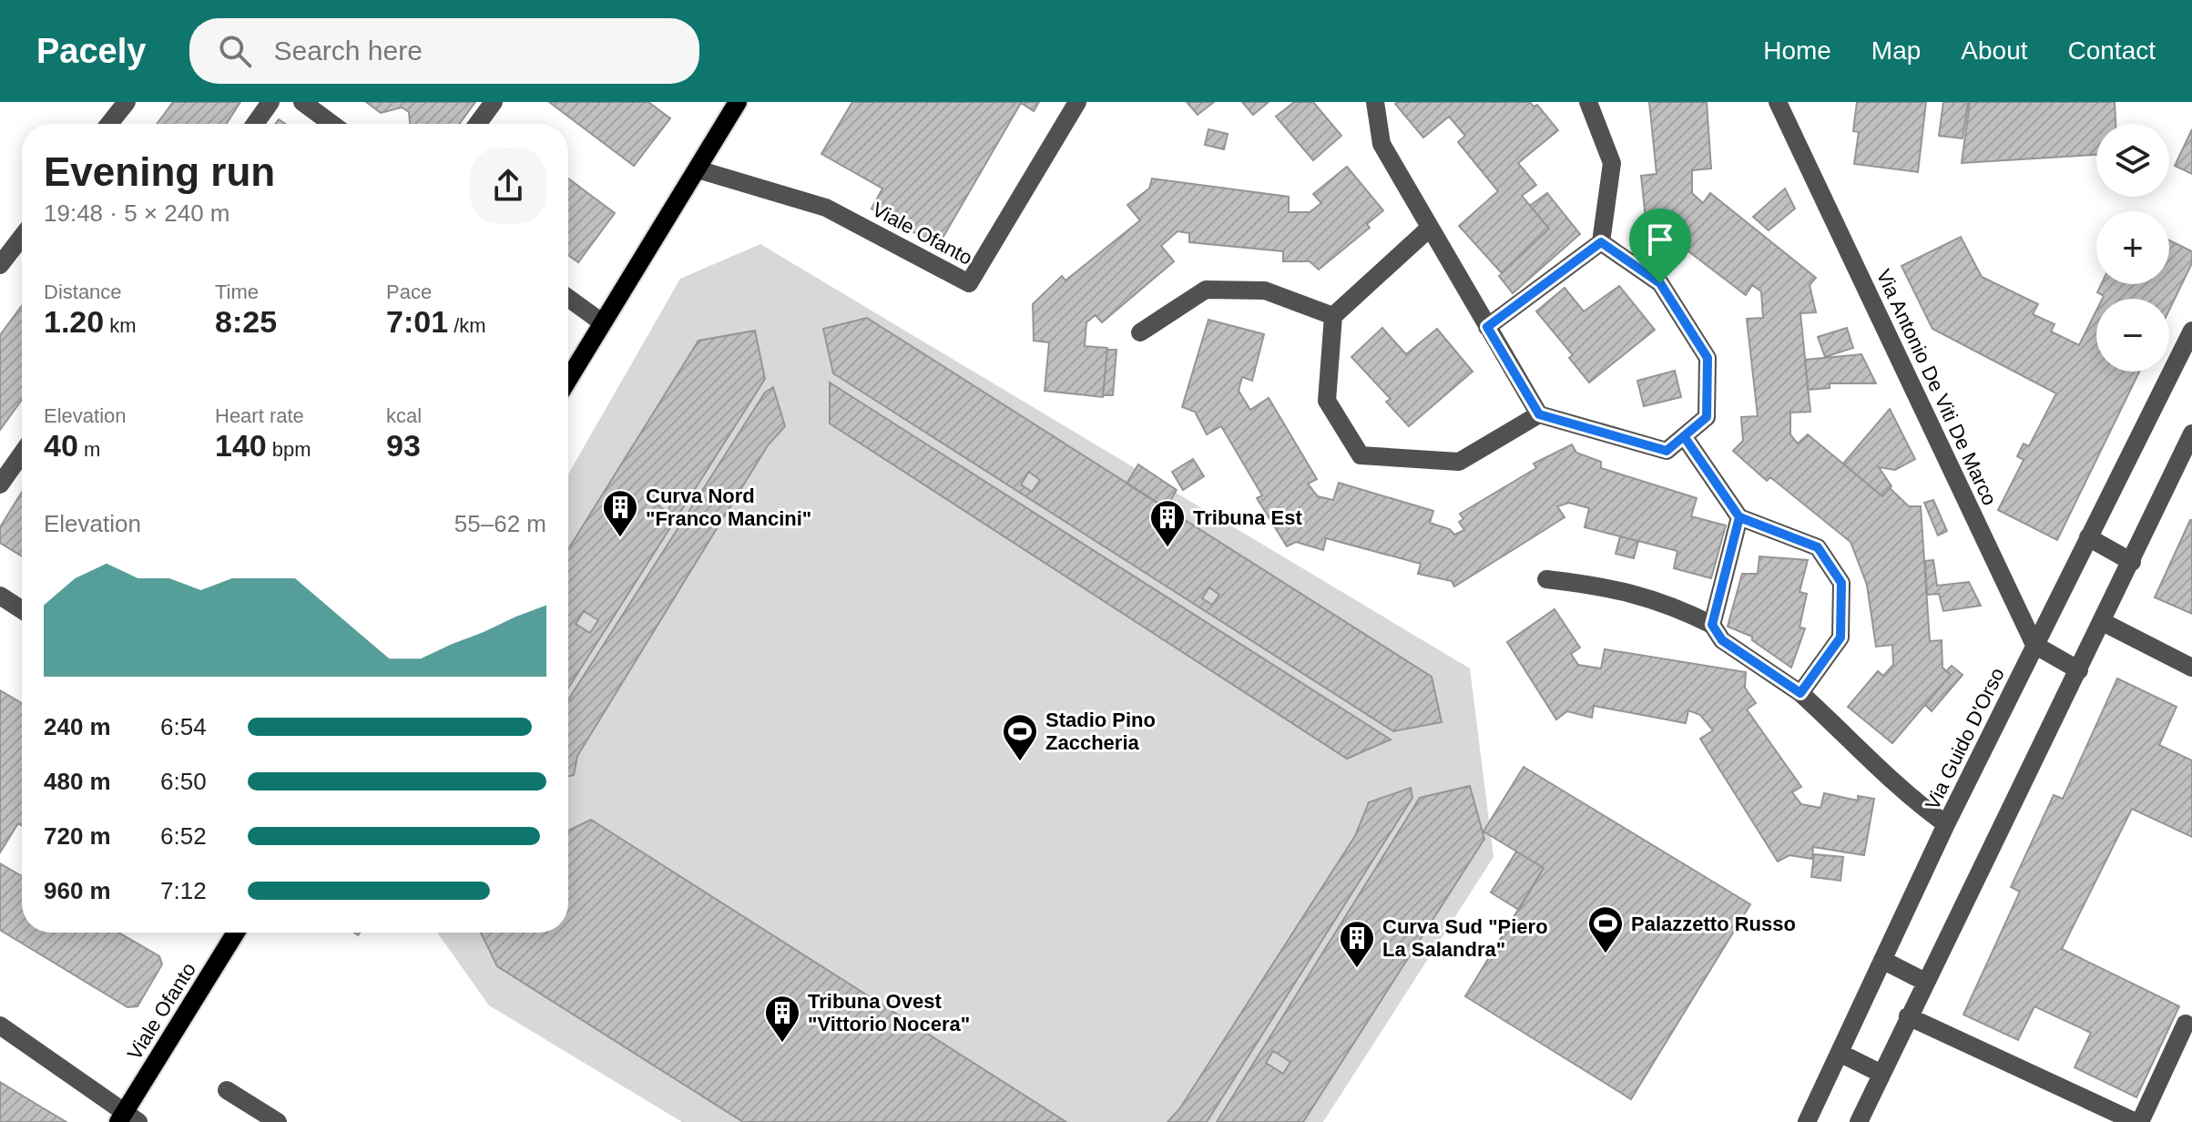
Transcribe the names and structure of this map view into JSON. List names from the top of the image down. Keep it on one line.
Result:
{"streets":{"main road":["Viale Ofanto"],"street":["Via Antonio De Viti De Marco","Via Guido D'Orso"]},"crossings":[["Via Antonio De Viti De Marco","Via Guido D'Orso"]],"places":{"building":["Curva Nord \"Franco Mancini\"","Tribuna Est","Curva Sud \"Piero La Salandra\"","Tribuna Ovest \"Vittorio Nocera\""],"sports":["Stadio Pino Zaccheria","Palazzetto Russo"]},"page":{"header":"Pacely","search":"Search here","nav":["Home","Map","About","Contact"],"map_buttons":["+","−"],"heading":["Evening run","19:48 · 5 × 240 m"],"stats":[["Distance","1.20 km"],["Time","8:25"],["Pace","7:01 /km"],["Elevation","40 m"],["Heart rate","140 bpm"],["kcal","93"]],"chart":["Elevation","55–62 m"],"list":[{"name":"240 m","note":"6:54"},{"name":"480 m","note":"6:50"},{"name":"720 m","note":"6:52"},{"name":"960 m","note":"7:12"}]}}
